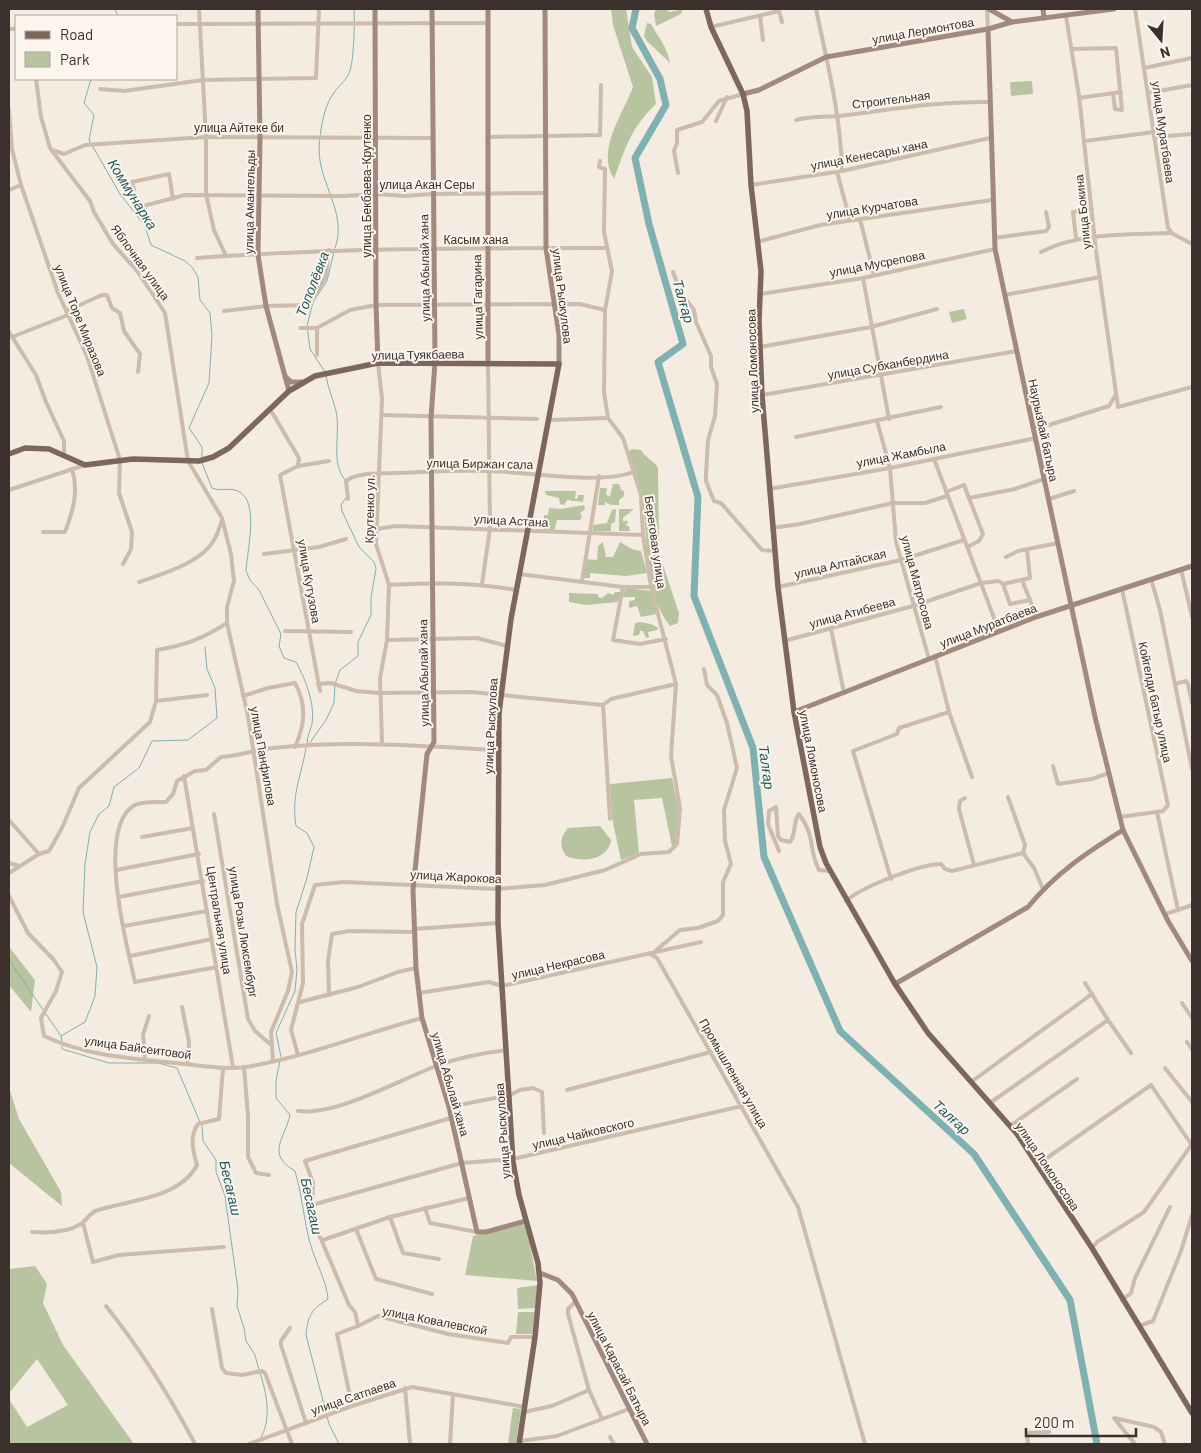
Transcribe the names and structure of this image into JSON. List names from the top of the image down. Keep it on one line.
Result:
{"streets":{"main road":["улица Рыскулова","улица Туякбаева","улица Ломоносова"],"street":["улица Лермонтова","Строительная","улица Айтеке би","улица Муратбаева","улица Кенесары хана","улица Акан Серы","улица Бекбаева-Крутенко","улица Амангельды","улица Курчатова","улица Бокина","Касым хана","Яблочная улица","улица Мусрепова","улица Абылай хана","улица Гагарина","улица Торе Миразова","улица Субханбердина","Наурызбай батыра","улица Жамбыла","улица Биржан сала","Крутенко ул.","улица Астана","Береговая улица","улица Алтайская","улица Кутузова","улица Матросова","улица Атибеева","Койгелди батыр улица","улица Панфилова","улица Жарокова","Центральная улица","улица Розы Люксембург","улица Некрасова","улица Байсеитовой","Промышленная улица","улица Чайковского","улица Ковалевской","улица Карасай Батыра","улица Сатпаева"]},"crossings":[["улица Лермонтова","улица Бокина"],["улица Лермонтова","улица Ломоносова"],["улица Лермонтова","Наурызбай батыра"],["Строительная","Наурызбай батыра"],["улица Айтеке би","улица Бекбаева-Крутенко"],["улица Айтеке би","улица Амангельды"],["улица Айтеке би","Яблочная улица"],["улица Айтеке би","улица Абылай хана"],["улица Муратбаева","улица Ломоносова"],["улица Муратбаева","Наурызбай батыра"],["улица Муратбаева","улица Матросова"],["улица Муратбаева","Койгелди батыр улица"],["улица Кенесары хана","улица Ломоносова"],["улица Кенесары хана","Наурызбай батыра"],["улица Акан Серы","улица Бекбаева-Крутенко"],["улица Акан Серы","улица Амангельды"],["улица Акан Серы","улица Абылай хана"],["улица Акан Серы","улица Рыскулова"],["улица Акан Серы","улица Гагарина"],["улица Бекбаева-Крутенко","Касым хана"],["улица Бекбаева-Крутенко","улица Туякбаева"],["улица Бекбаева-Крутенко","Крутенко ул."],["улица Амангельды","улица Туякбаева"],["улица Курчатова","улица Ломоносова"],["улица Курчатова","Наурызбай батыра"],["Касым хана","улица Абылай хана"],["Касым хана","улица Рыскулова"],["Касым хана","улица Гагарина"],["Касым хана","Береговая улица"],["Яблочная улица","улица Туякбаева"],["Яблочная улица","улица Панфилова"],["улица Мусрепова","улица Ломоносова"],["улица Мусрепова","Наурызбай батыра"],["улица Абылай хана","улица Туякбаева"],["улица Абылай хана","улица Биржан сала"],["улица Абылай хана","улица Астана"],["улица Абылай хана","улица Жарокова"],["улица Абылай хана","улица Некрасова"],["улица Абылай хана","улица Байсеитовой"],["улица Абылай хана","улица Чайковского"],["улица Рыскулова","улица Туякбаева"],["улица Рыскулова","улица Биржан сала"],["улица Рыскулова","улица Астана"],["улица Рыскулова","улица Жарокова"],["улица Рыскулова","улица Некрасова"],["улица Рыскулова","улица Чайковского"],["улица Рыскулова","улица Ковалевской"],["улица Рыскулова","улица Карасай Батыра"],["улица Рыскулова","улица Сатпаева"],["улица Гагарина","улица Туякбаева"],["улица Гагарина","улица Биржан сала"],["улица Гагарина","улица Астана"],["улица Торе Миразова","улица Туякбаева"],["улица Туякбаева","Крутенко ул."],["улица Туякбаева","улица Панфилова"],["улица Ломоносова","улица Субханбердина"],["улица Ломоносова","улица Жамбыла"],["улица Ломоносова","улица Алтайская"],["улица Ломоносова","улица Атибеева"],["улица Субханбердина","Наурызбай батыра"],["Наурызбай батыра","улица Жамбыла"],["улица Жамбыла","улица Матросова"],["улица Биржан сала","Крутенко ул."],["улица Биржан сала","Береговая улица"],["Крутенко ул.","улица Астана"],["улица Астана","Береговая улица"],["Береговая улица","улица Жарокова"],["улица Алтайская","улица Матросова"],["улица Матросова","улица Атибеева"],["улица Панфилова","улица Розы Люксембург"],["улица Панфилова","улица Байсеитовой"],["Центральная улица","улица Байсеитовой"],["улица Некрасова","Промышленная улица"],["Промышленная улица","улица Чайковского"]],"water":["Коммунарка","Тополёвка","Талғар","Бесағаш","Бесагаш"],"legend":["Road","Park"],"scale_bar":"200 m","north":"bottom"}
